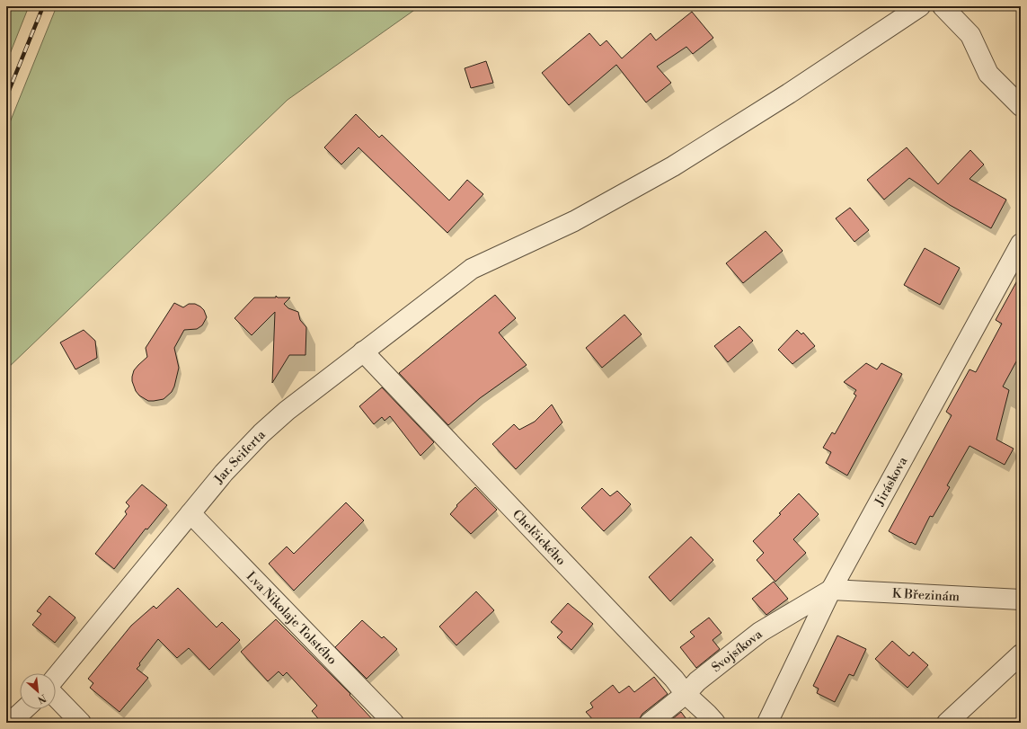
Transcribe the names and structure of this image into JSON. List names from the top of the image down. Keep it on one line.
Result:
{"streets":{"street":["Jar. Seiferta","Jiráskova","Chelčického","K Březinám","Lva Nikolaje Tolstého","Svojsíkova"]},"crossings":[["Jar. Seiferta","Chelčického"],["Jar. Seiferta","Lva Nikolaje Tolstého"],["Jiráskova","K Březinám"],["Jiráskova","Svojsíkova"],["Chelčického","Svojsíkova"],["K Březinám","Svojsíkova"]],"north":"bottom right"}
